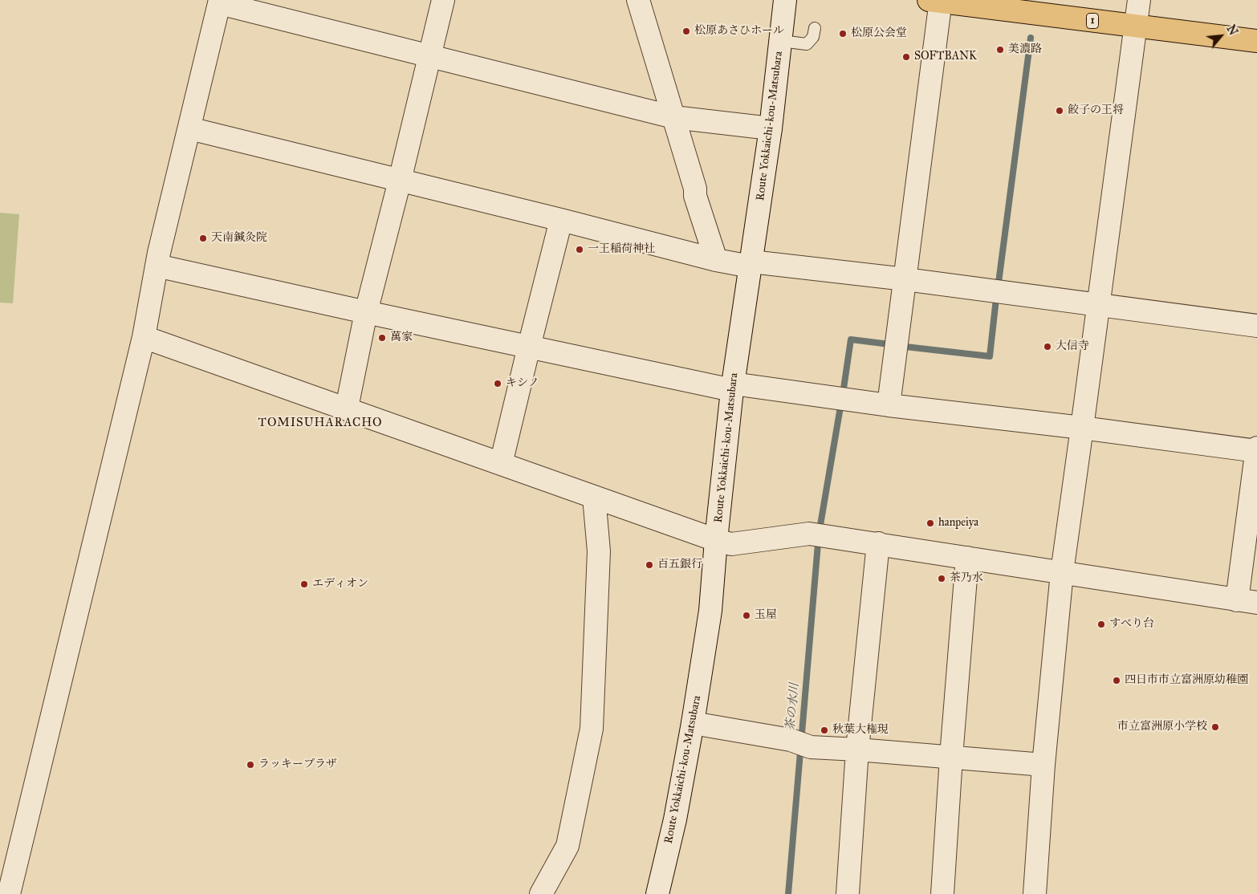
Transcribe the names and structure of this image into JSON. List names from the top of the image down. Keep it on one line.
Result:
{"streets":{"highway":["1"],"street":["Route Yokkaichi-kou-Matsubara"]},"districts":["TOMISUHARACHO"],"water":["茶の水川"],"places":["松原あさひホール","松原公会堂","美濃路","SOFTBANK","餃子の王将","天南鍼灸院","一王稲荷神社","萬家","大信寺","キシノ","hanpeiya","百五銀行","茶乃水","エディオン","玉屋","すべり台","四日市市立富洲原幼稚園","市立富洲原小学校","秋葉大権現","ラッキープラザ"],"north":"top right"}
